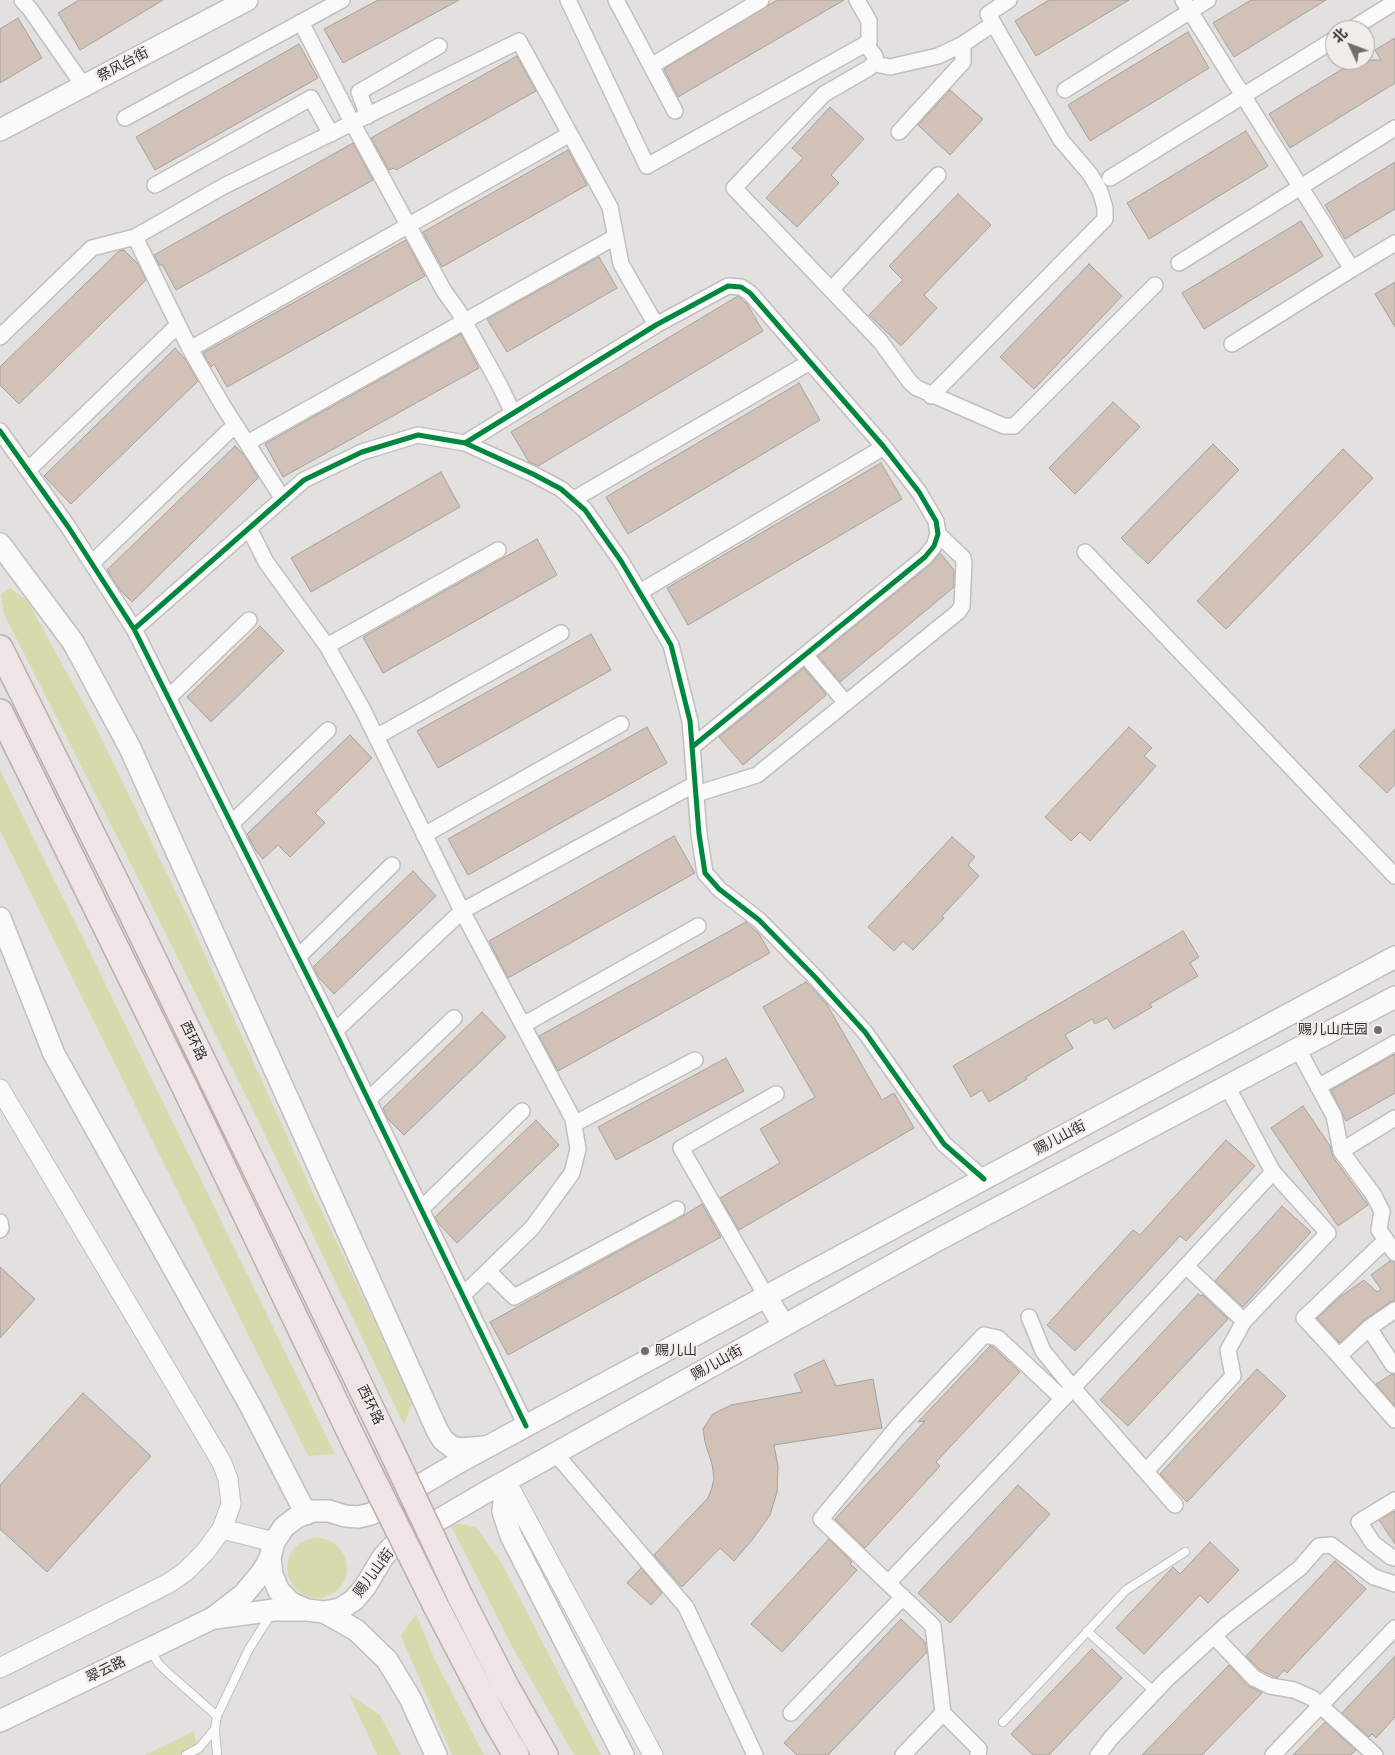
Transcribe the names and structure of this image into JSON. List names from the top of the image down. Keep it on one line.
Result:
{"streets":{"highway":["西环路"],"main road":["祭风台街","赐儿山街","翠云路"]},"crossings":[["赐儿山街","翠云路"]],"places":["赐儿山庄园","赐儿山"],"north":"top left"}
